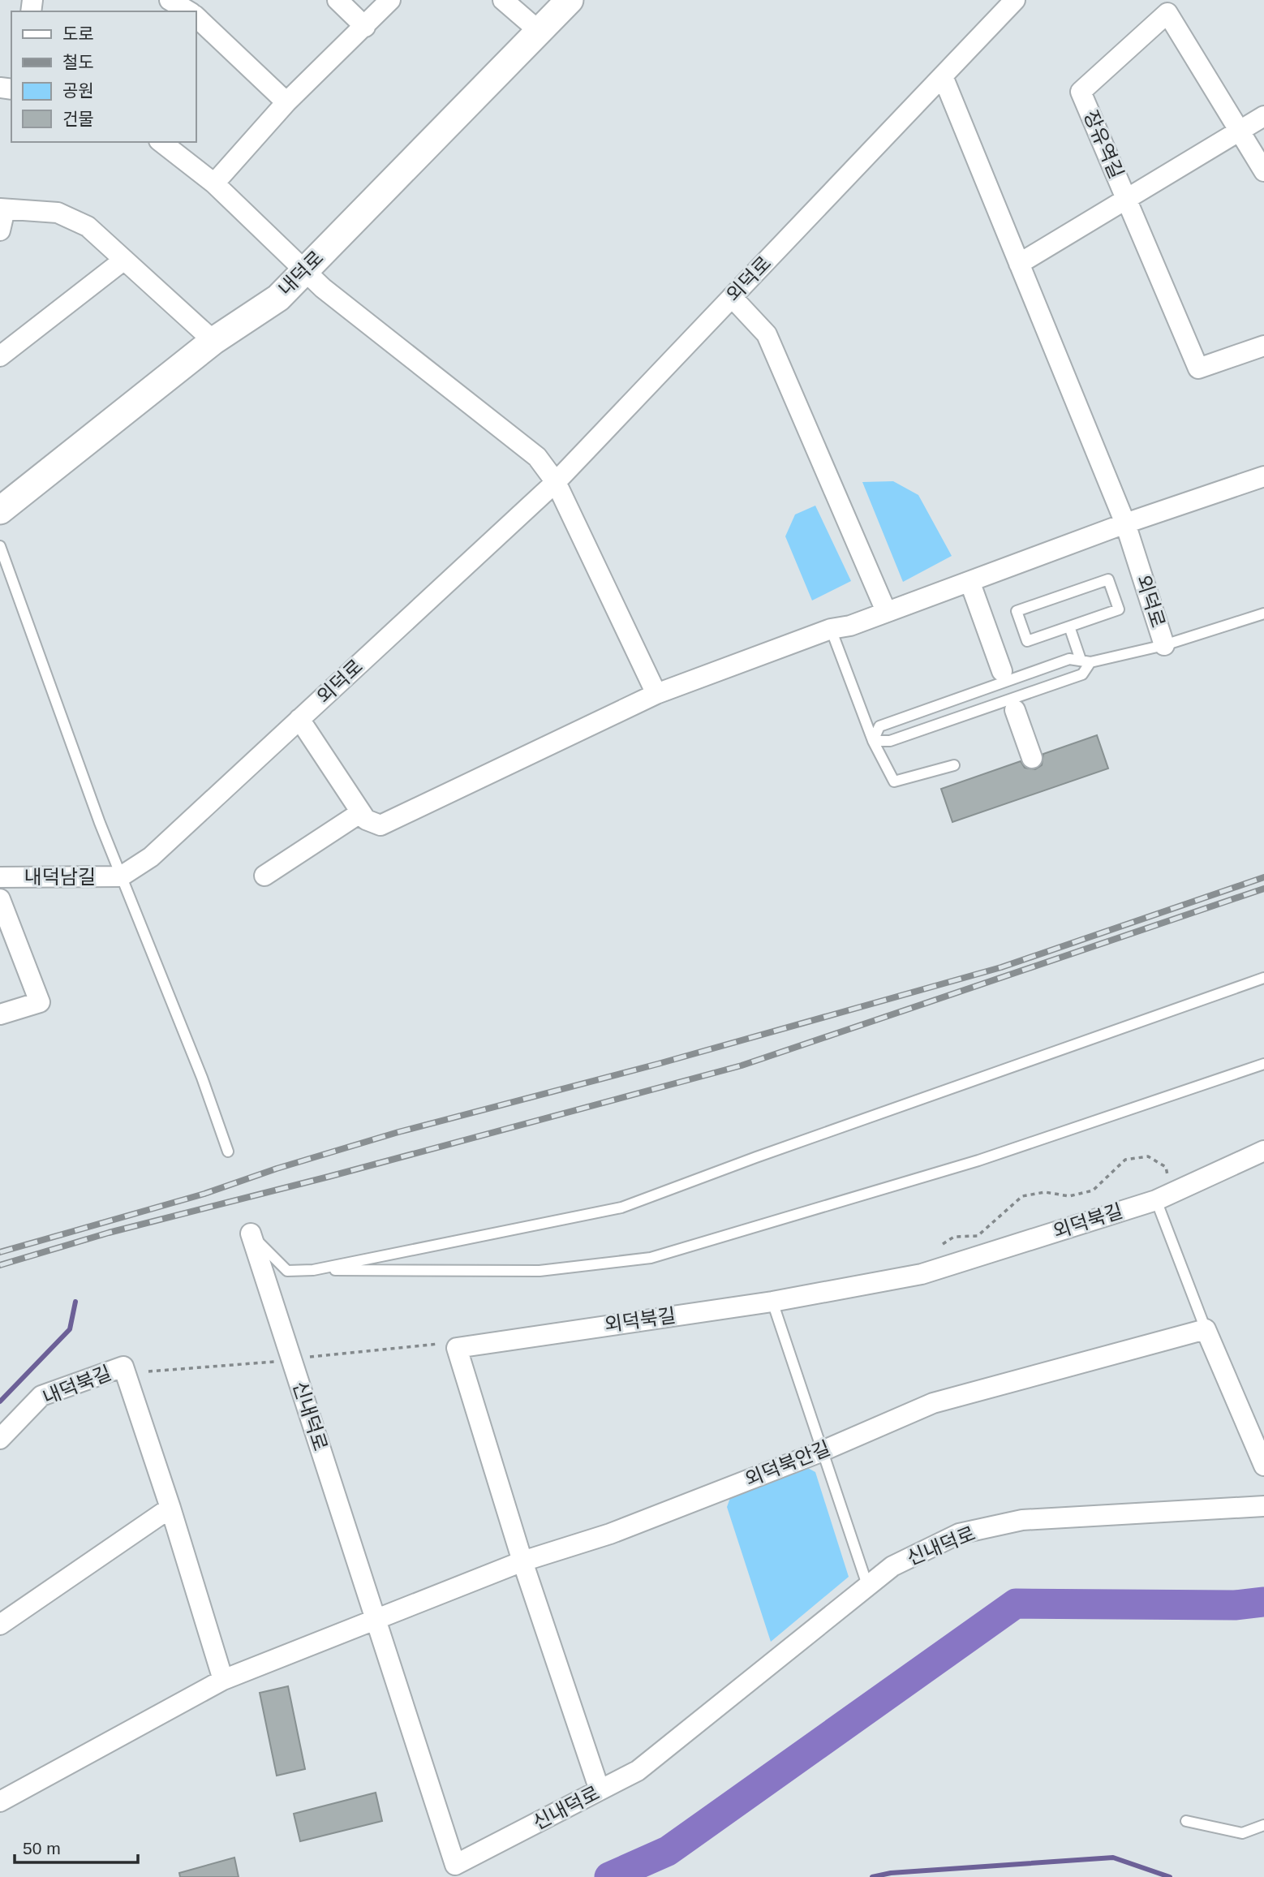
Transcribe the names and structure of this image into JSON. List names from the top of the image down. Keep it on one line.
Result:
{"streets":{"street":["장유역길","내덕로","외덕로","내덕남길","외덕북길","내덕북길","신내덕로","외덕북안길"]},"crossings":[["외덕로","내덕남길"],["외덕북길","신내덕로"],["외덕북길","외덕북안길"],["신내덕로","외덕북안길"]],"legend":["도로","철도","공원","건물"],"scale_bar":"50 m"}
